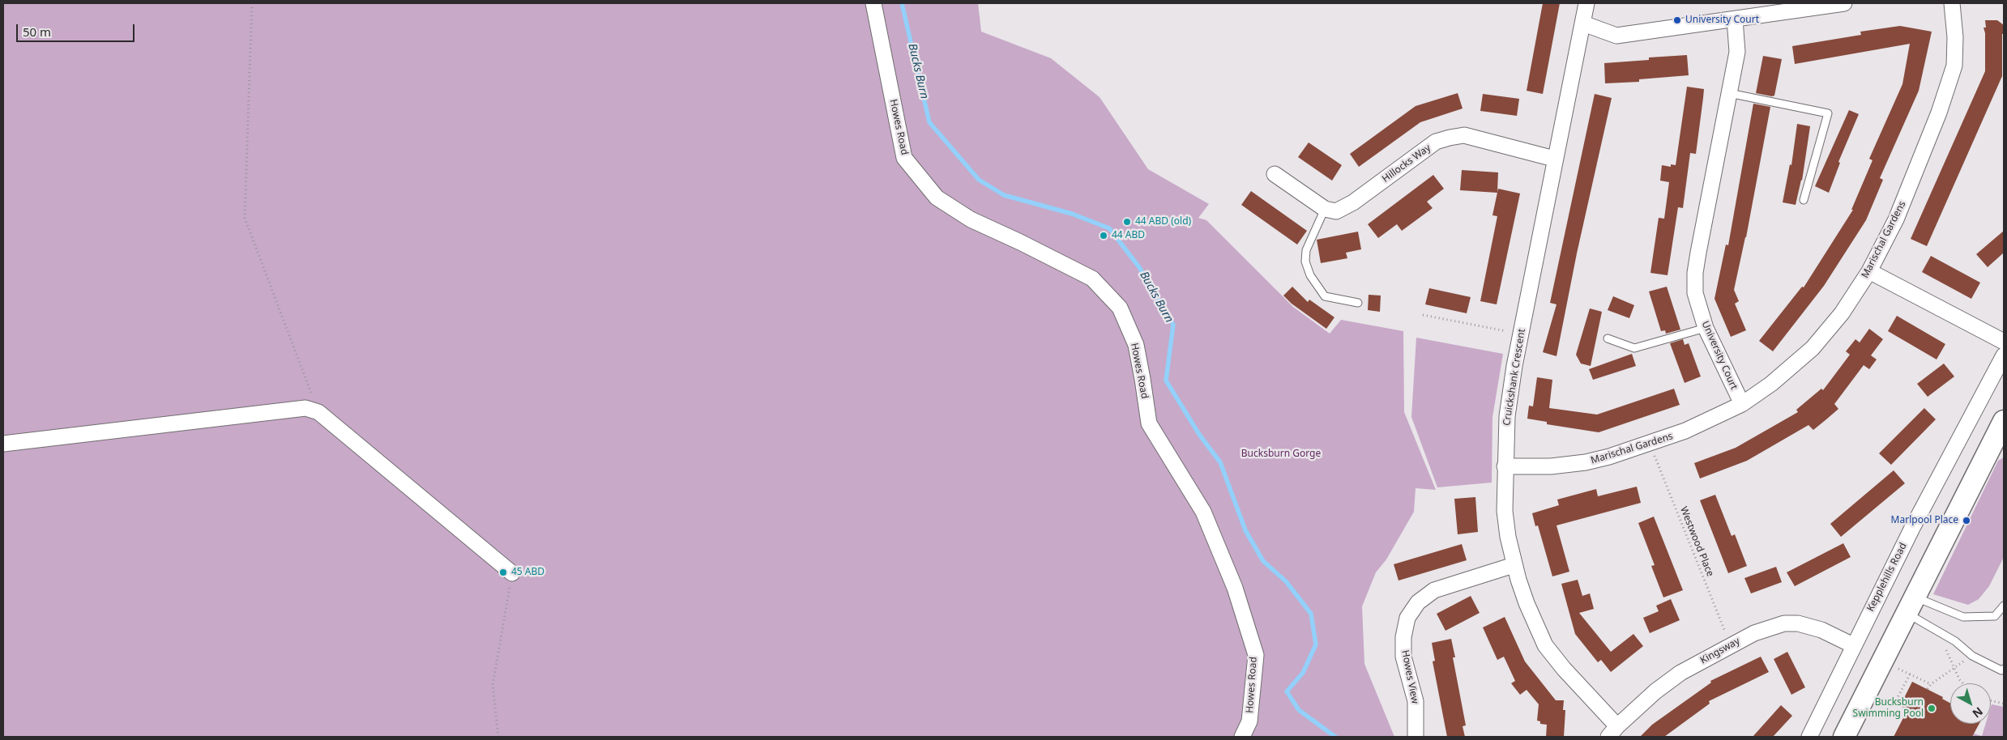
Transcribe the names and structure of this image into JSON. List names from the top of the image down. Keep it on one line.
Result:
{"streets":{"street":["Howes Road","Hillocks Way","Marischal Gardens","University Court","Cruickshank Crescent","Kepplehills Road","Kingsway","Howes View"],"path":["Westwood Place"]},"crossings":[["Hillocks Way","Cruickshank Crescent"],["Marischal Gardens","University Court"],["Marischal Gardens","Cruickshank Crescent"],["Marischal Gardens","Westwood Place"],["Cruickshank Crescent","Kingsway"],["Cruickshank Crescent","Howes View"],["Westwood Place","Kingsway"],["Kepplehills Road","Kingsway"]],"water":["Bucks Burn"],"parks":["Bucksburn Gorge"],"places":["University Court","44 ABD (old)","44 ABD","Marlpool Place","45 ABD","Bucksburn Swimming Pool"],"scale_bar":"50 m","north":"bottom right"}
